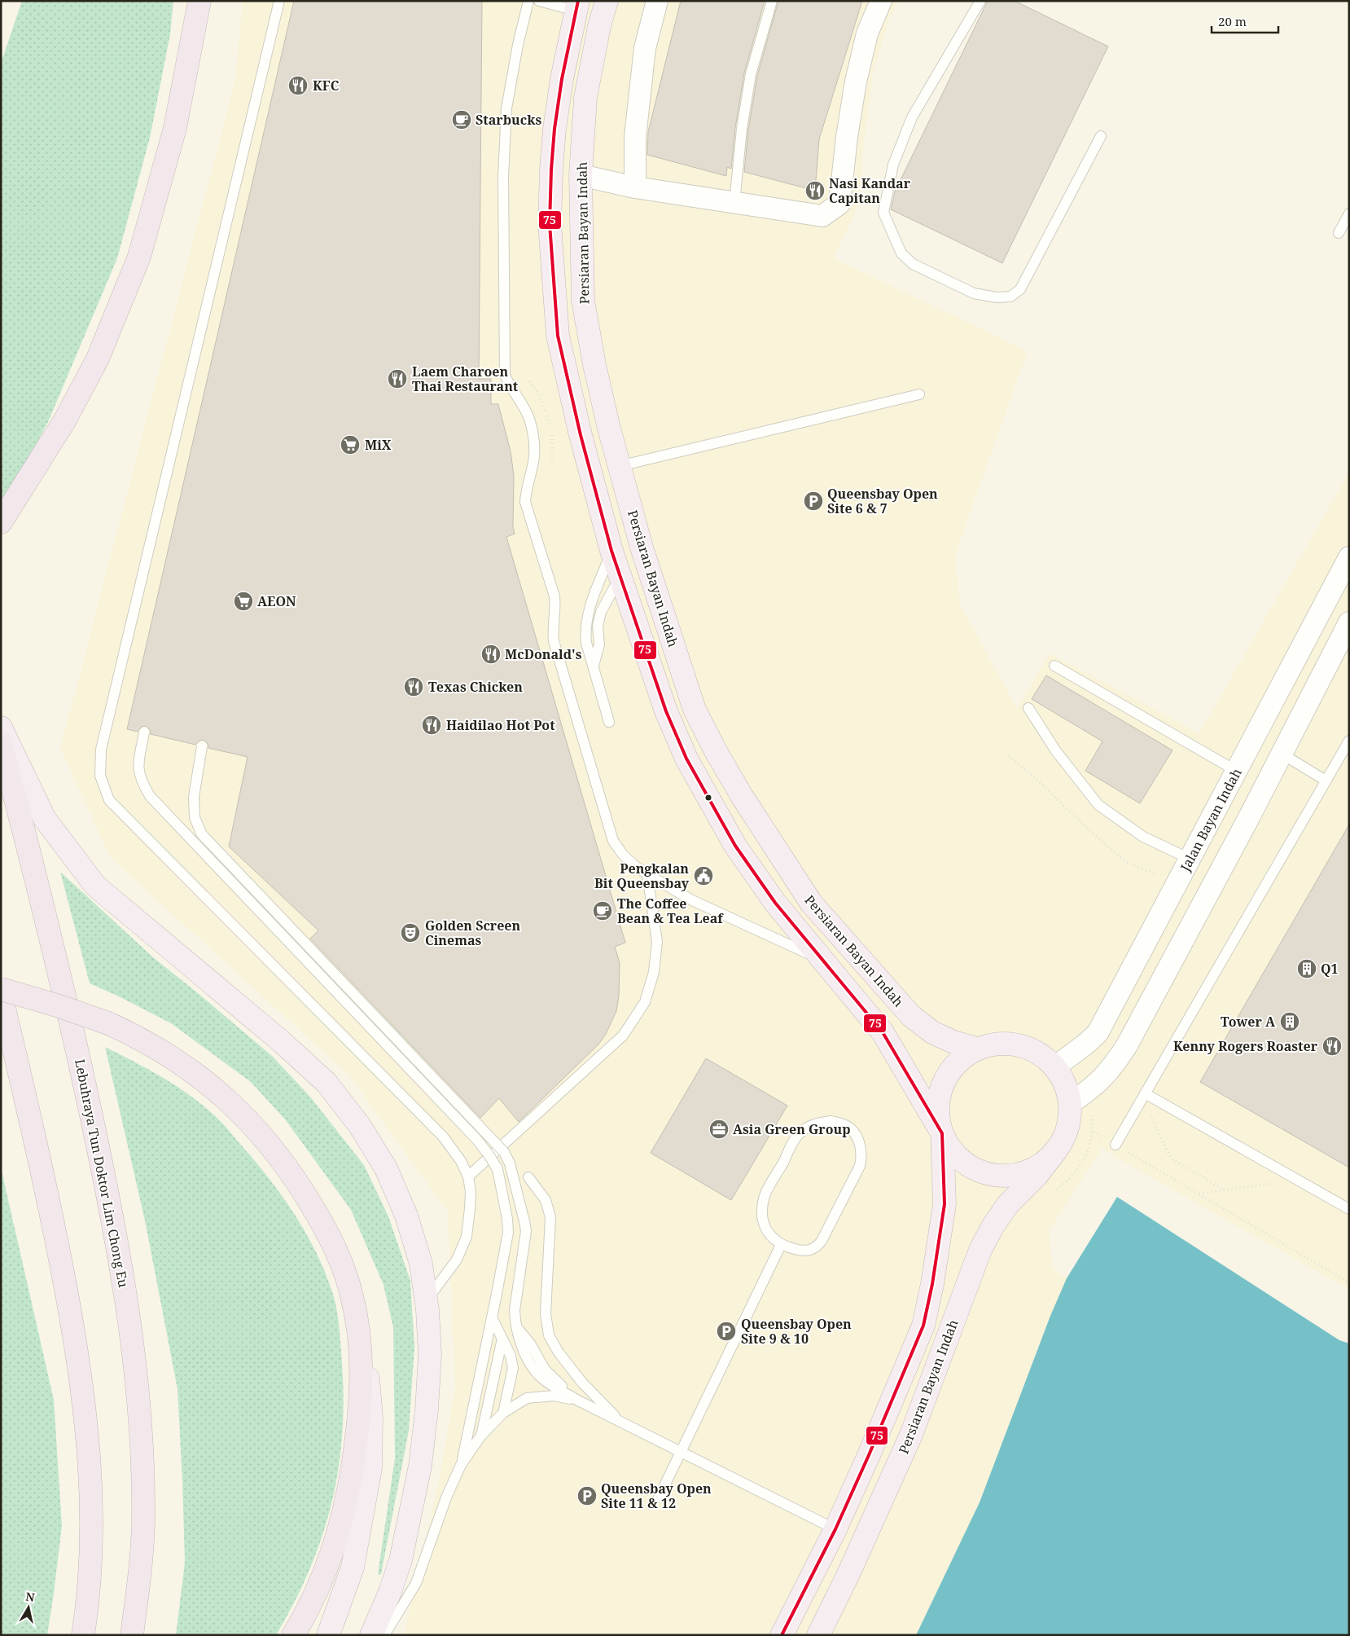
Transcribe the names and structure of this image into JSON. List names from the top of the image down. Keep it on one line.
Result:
{"streets":{"highway":["Lebuhraya Tun Doktor Lim Chong Eu"],"main road":["Persiaran Bayan Indah"],"street":["Jalan Bayan Indah"]},"crossings":[["Persiaran Bayan Indah","Jalan Bayan Indah"]],"places":{"restaurant":["KFC","Nasi Kandar Capitan","Laem Charoen Thai Restaurant","McDonald's","Texas Chicken","Haidilao Hot Pot","Kenny Rogers Roaster"],"cafe":["Starbucks","The Coffee Bean & Tea Leaf"],"supermarket":["MiX","AEON"],"parking":["Queensbay Open Site 6 & 7","Queensbay Open Site 9 & 10","Queensbay Open Site 11 & 12"],"public building":["Pengkalan Bit Queensbay"],"theatre":["Golden Screen Cinemas"],"building":["Q1","Tower A"],"office":["Asia Green Group"]},"lines":["transit line 75"],"scale_bar":"20 m","north":"top"}
